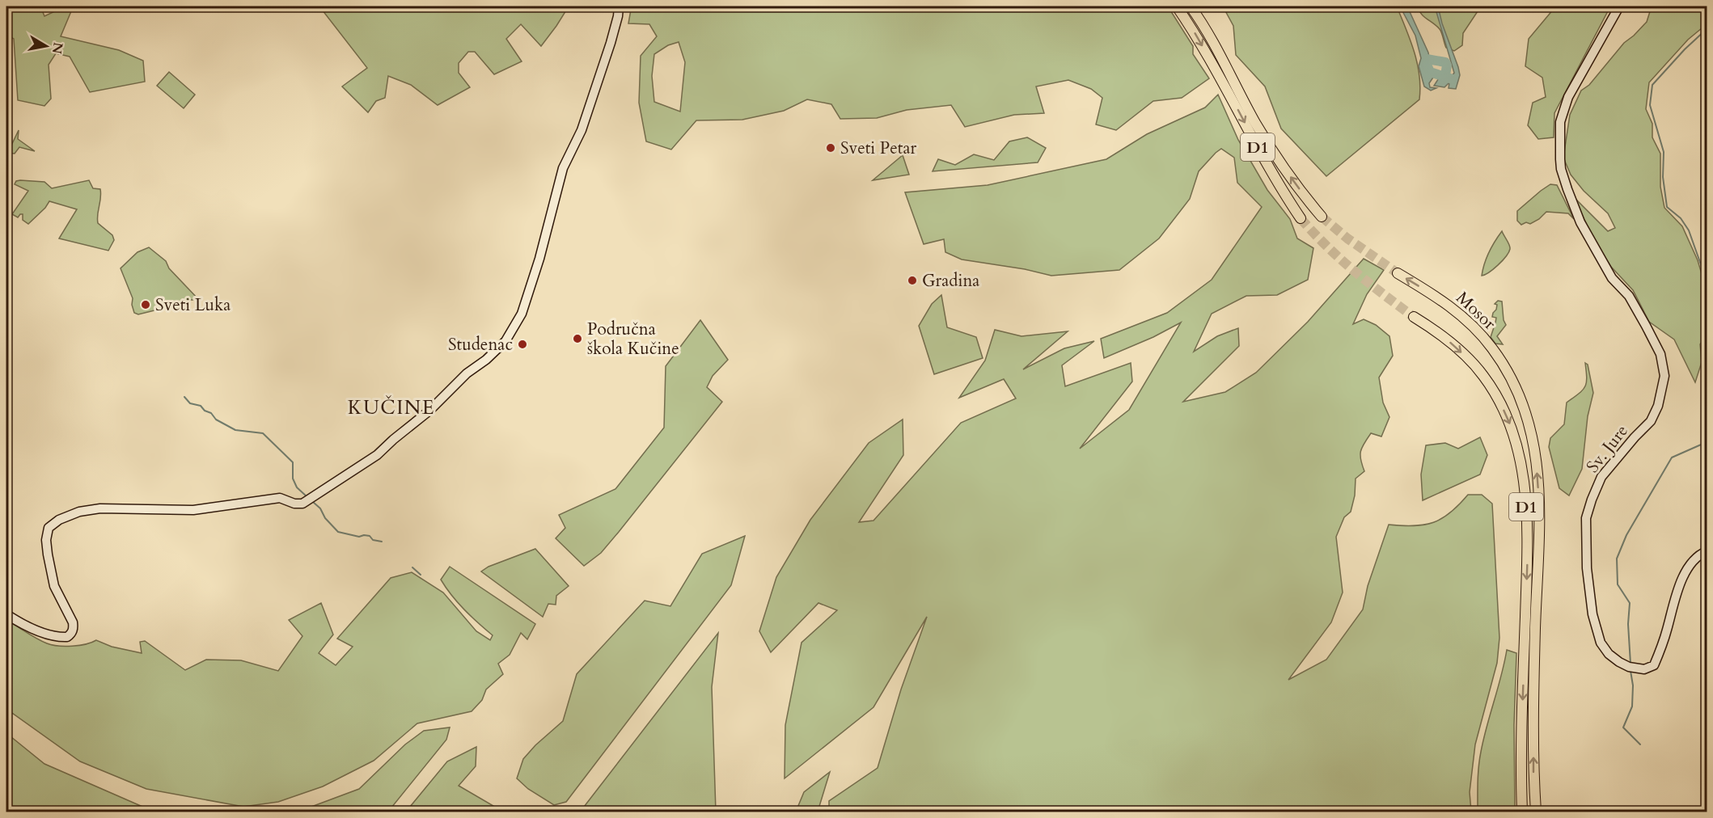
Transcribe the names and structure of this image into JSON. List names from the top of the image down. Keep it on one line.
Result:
{"streets":{"highway":["D1","Mosor"],"main road":["Sv. Jure"]},"districts":["KUČINE"],"places":["Sveti Petar","Gradina","Sveti Luka","Područna škola Kučine","Studenac"],"north":"right"}
